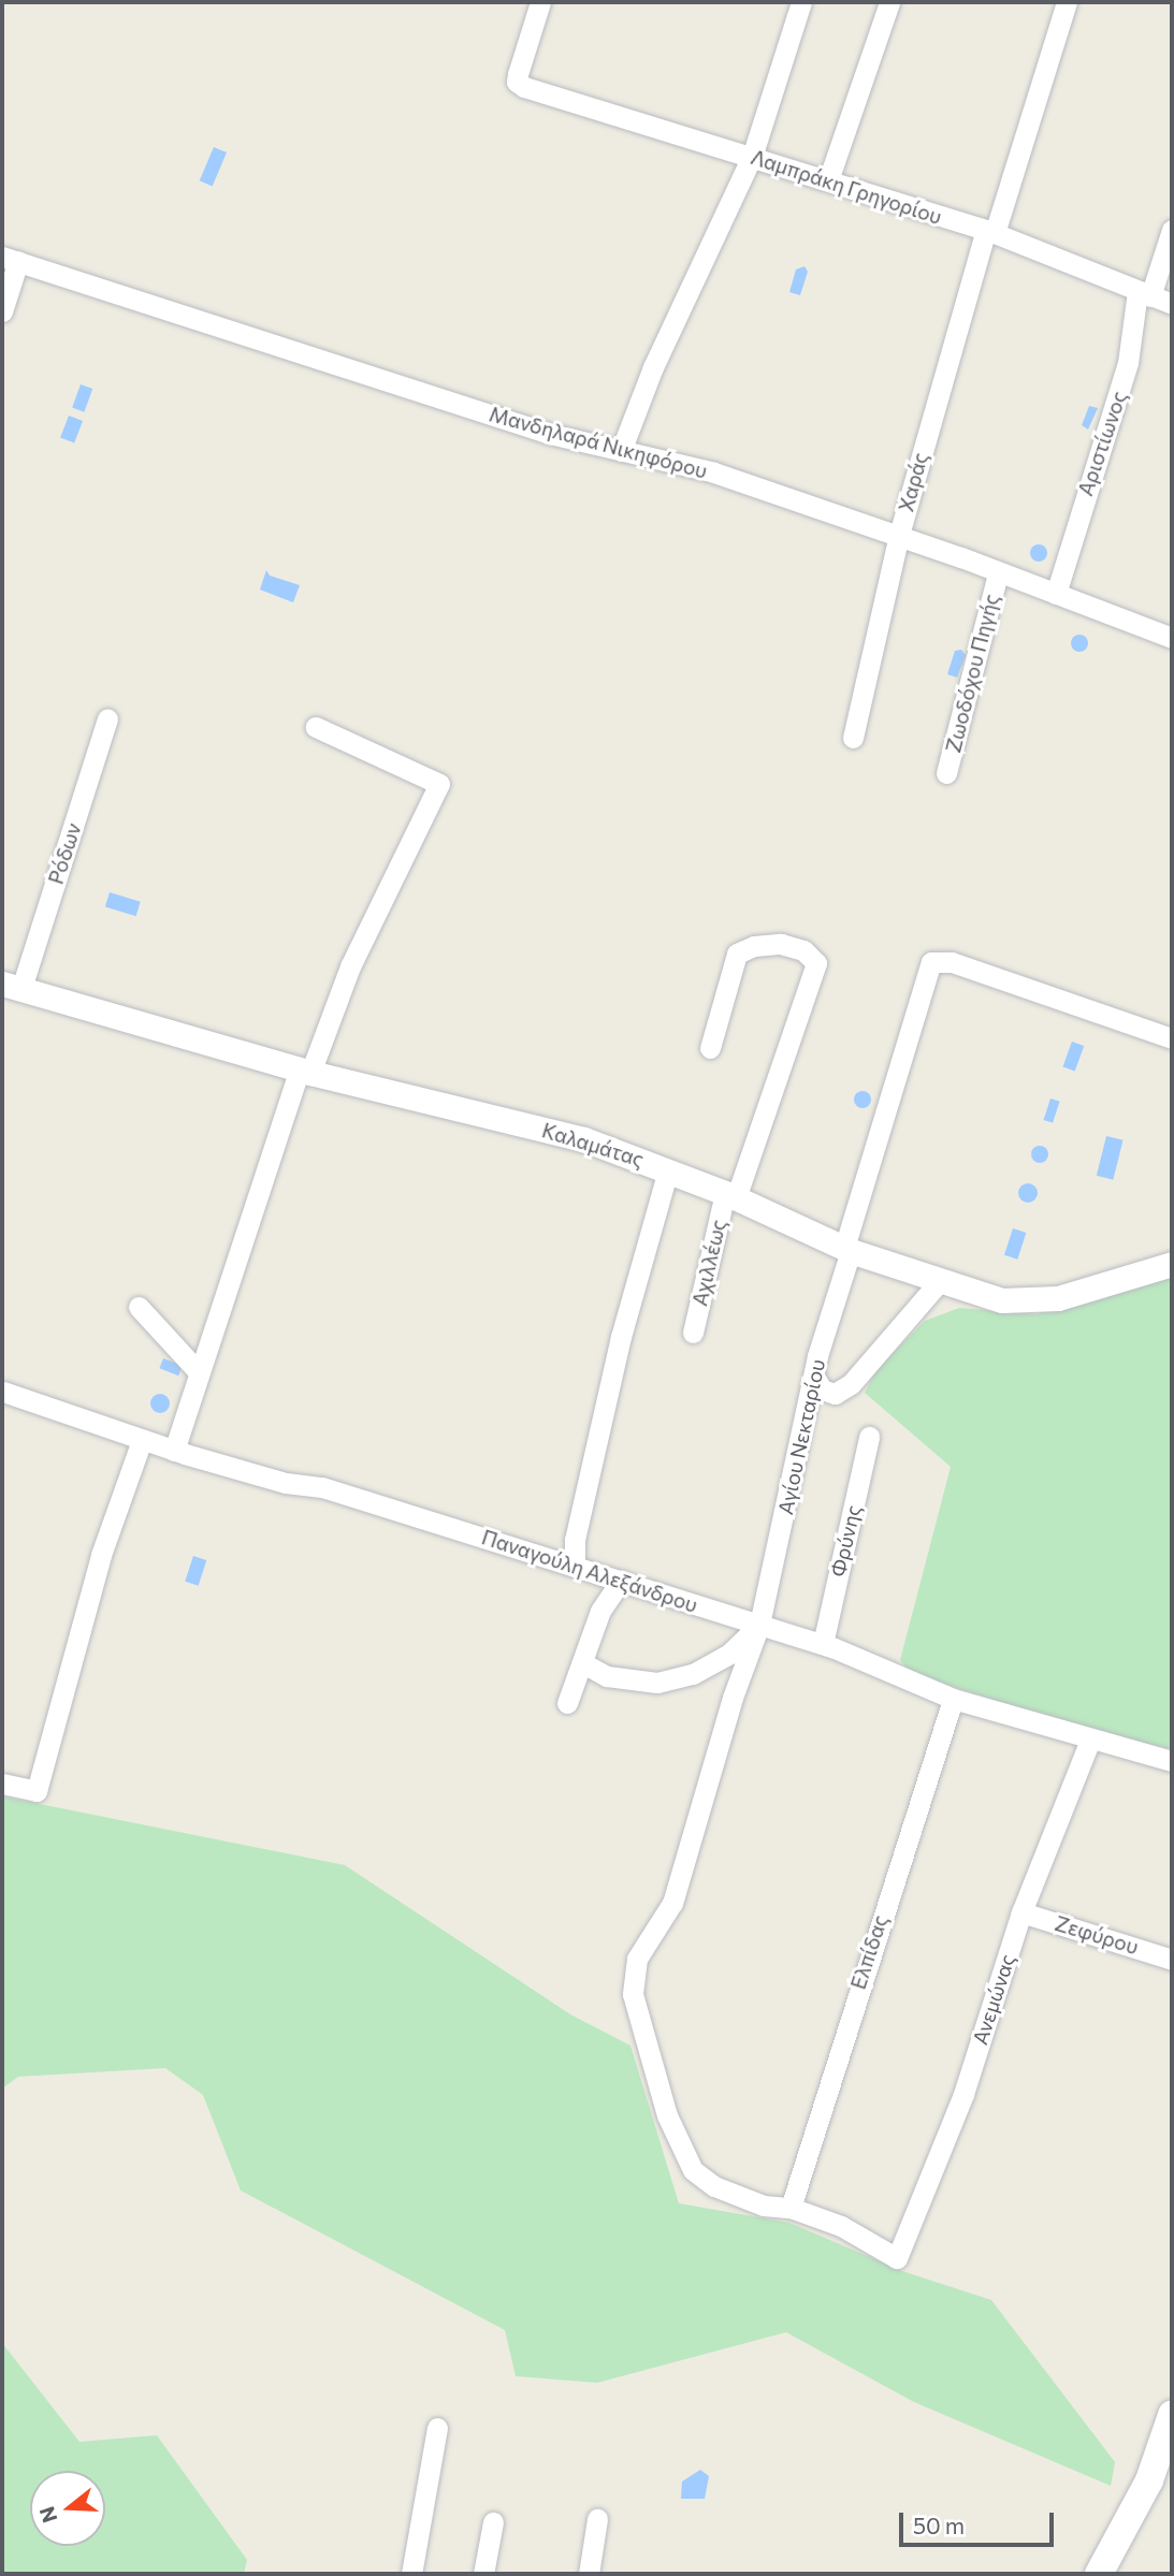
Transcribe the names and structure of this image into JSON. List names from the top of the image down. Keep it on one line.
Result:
{"streets":{"street":["Λαμπράκη Γρηγορίου","Μανδηλαρά Νικηφόρου","Αριστίωνος","Χαράς","Ζωοδόχου Πηγής","Ρόδων","Καλαμάτας","Αχιλλέως","Αγίου Νεκταρίου","Φρύνης","Παναγούλη Αλεξάνδρου","Ζεφύρου","Ελπίδας","Ανεμώνας"]},"crossings":[["Λαμπράκη Γρηγορίου","Αριστίωνος"],["Λαμπράκη Γρηγορίου","Χαράς"],["Μανδηλαρά Νικηφόρου","Αριστίωνος"],["Μανδηλαρά Νικηφόρου","Χαράς"],["Μανδηλαρά Νικηφόρου","Ζωοδόχου Πηγής"],["Ρόδων","Καλαμάτας"],["Καλαμάτας","Αχιλλέως"],["Καλαμάτας","Αγίου Νεκταρίου"],["Αγίου Νεκταρίου","Παναγούλη Αλεξάνδρου"],["Αγίου Νεκταρίου","Ελπίδας"],["Αγίου Νεκταρίου","Ανεμώνας"],["Φρύνης","Παναγούλη Αλεξάνδρου"],["Παναγούλη Αλεξάνδρου","Ελπίδας"],["Παναγούλη Αλεξάνδρου","Ανεμώνας"],["Ζεφύρου","Ανεμώνας"]],"scale_bar":"50 m","north":"left"}
